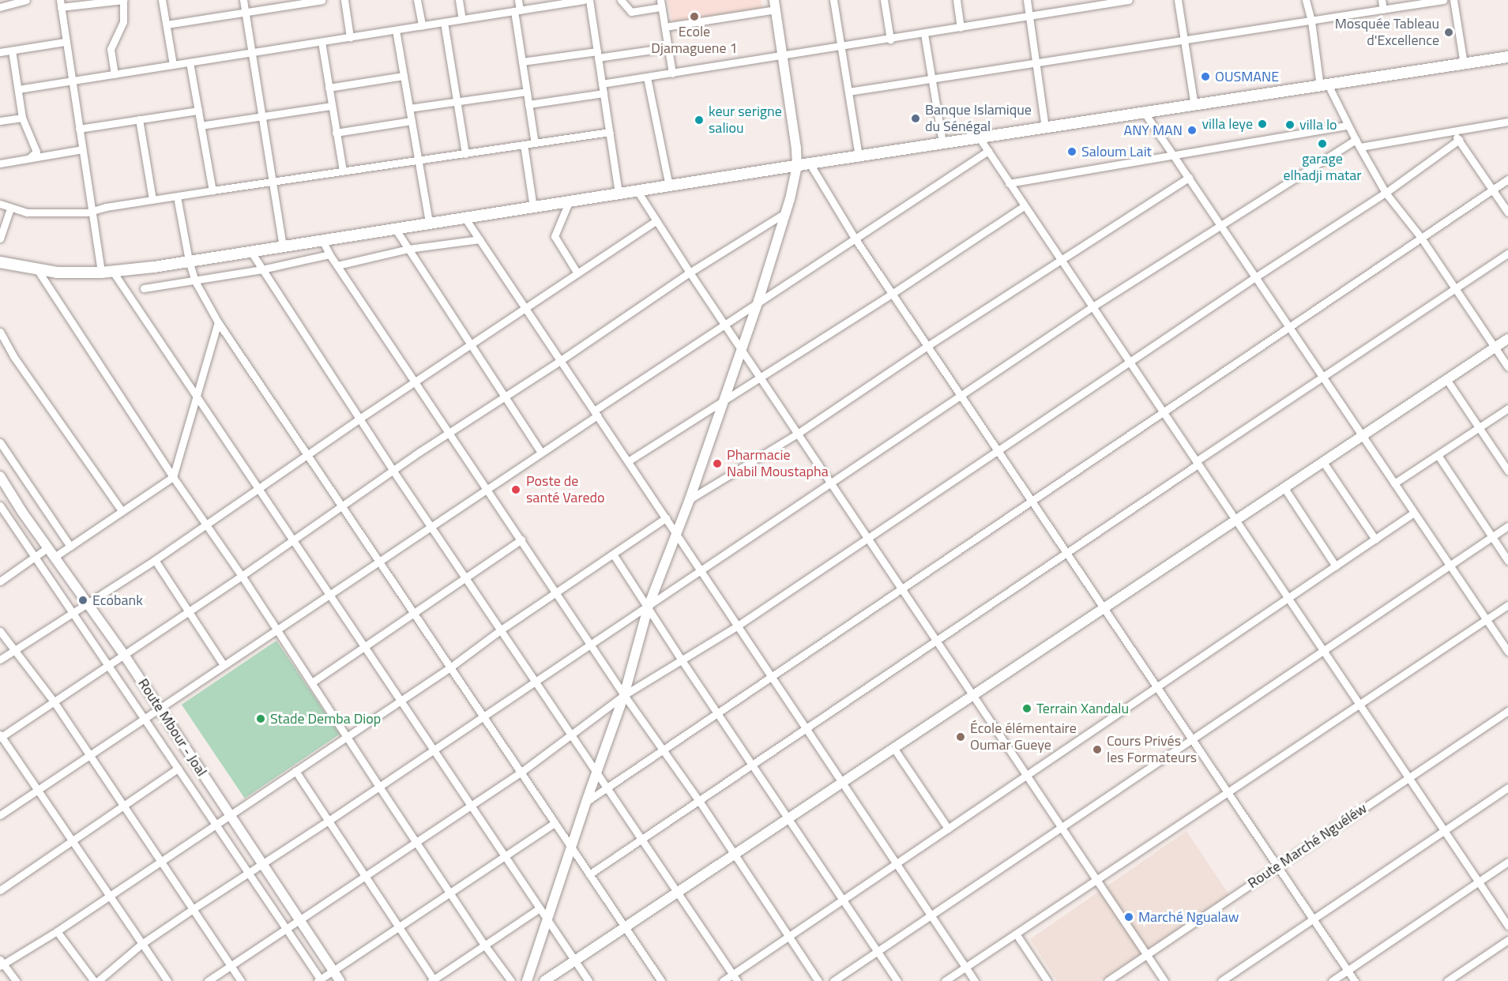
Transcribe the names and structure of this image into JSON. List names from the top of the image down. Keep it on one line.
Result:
{"streets":{"main road":["Route Mbour - Joal"],"street":["Route Marché Nguéléw"]},"places":["Ecole Djamaguene 1","Mosquée Tableau d'Excellence","OUSMANE","Banque Islamique du Sénégal","keur serigne saliou","villa leye","villa lo","ANY MAN","garage elhadji matar","Saloum Lait","Pharmacie Nabil Moustapha","Poste de santé Varedo","Ecobank","Terrain Xandalu","Stade Demba Diop","École élémentaire Oumar Gueye","Cours Privés les Formateurs","Marché Ngualaw"]}
